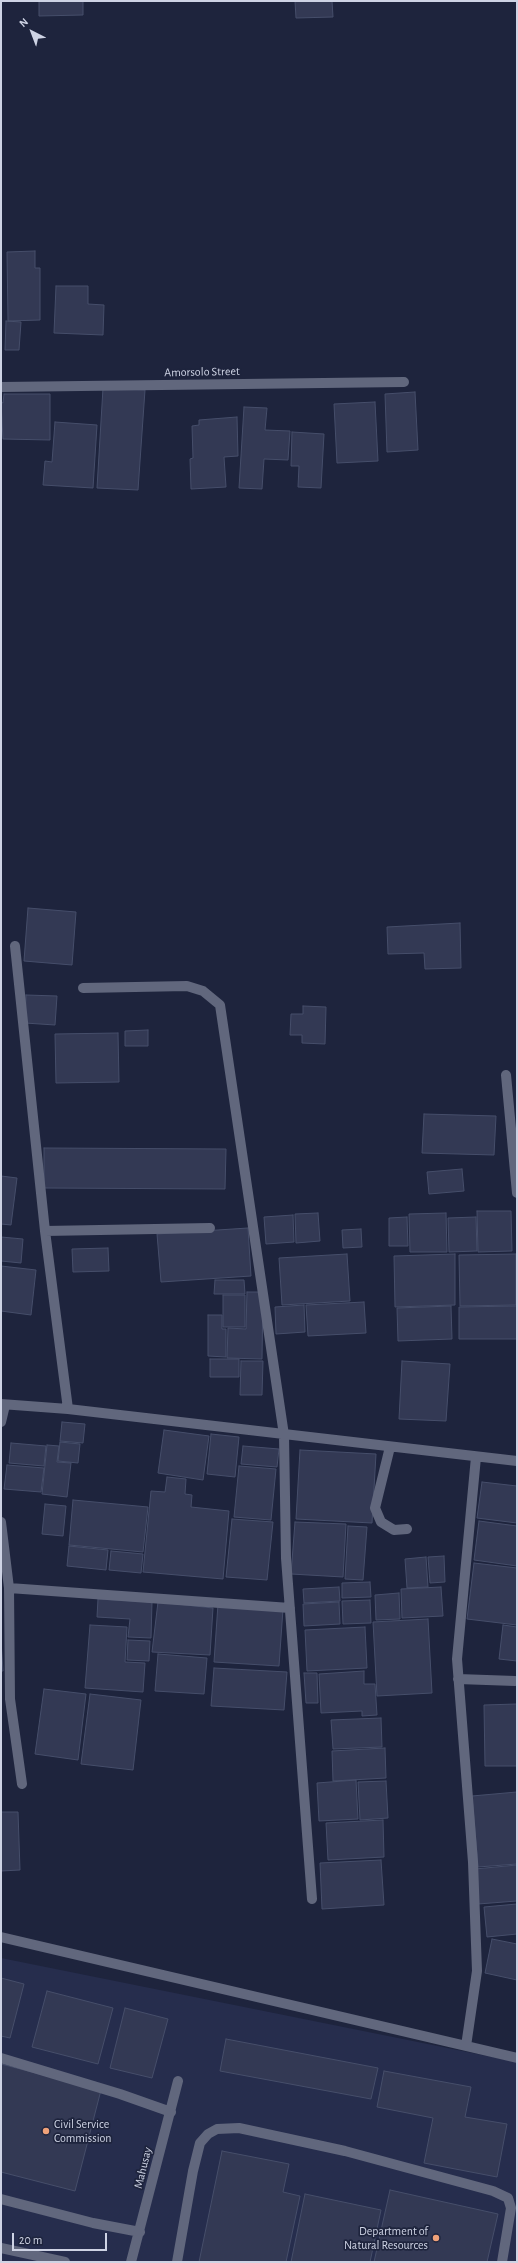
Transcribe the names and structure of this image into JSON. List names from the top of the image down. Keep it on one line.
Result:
{"streets":{"street":["Amorsolo Street","Mahusay"]},"places":["Civil Service Commission","Department of Natural Resources"],"scale_bar":"20 m","north":"top left"}
